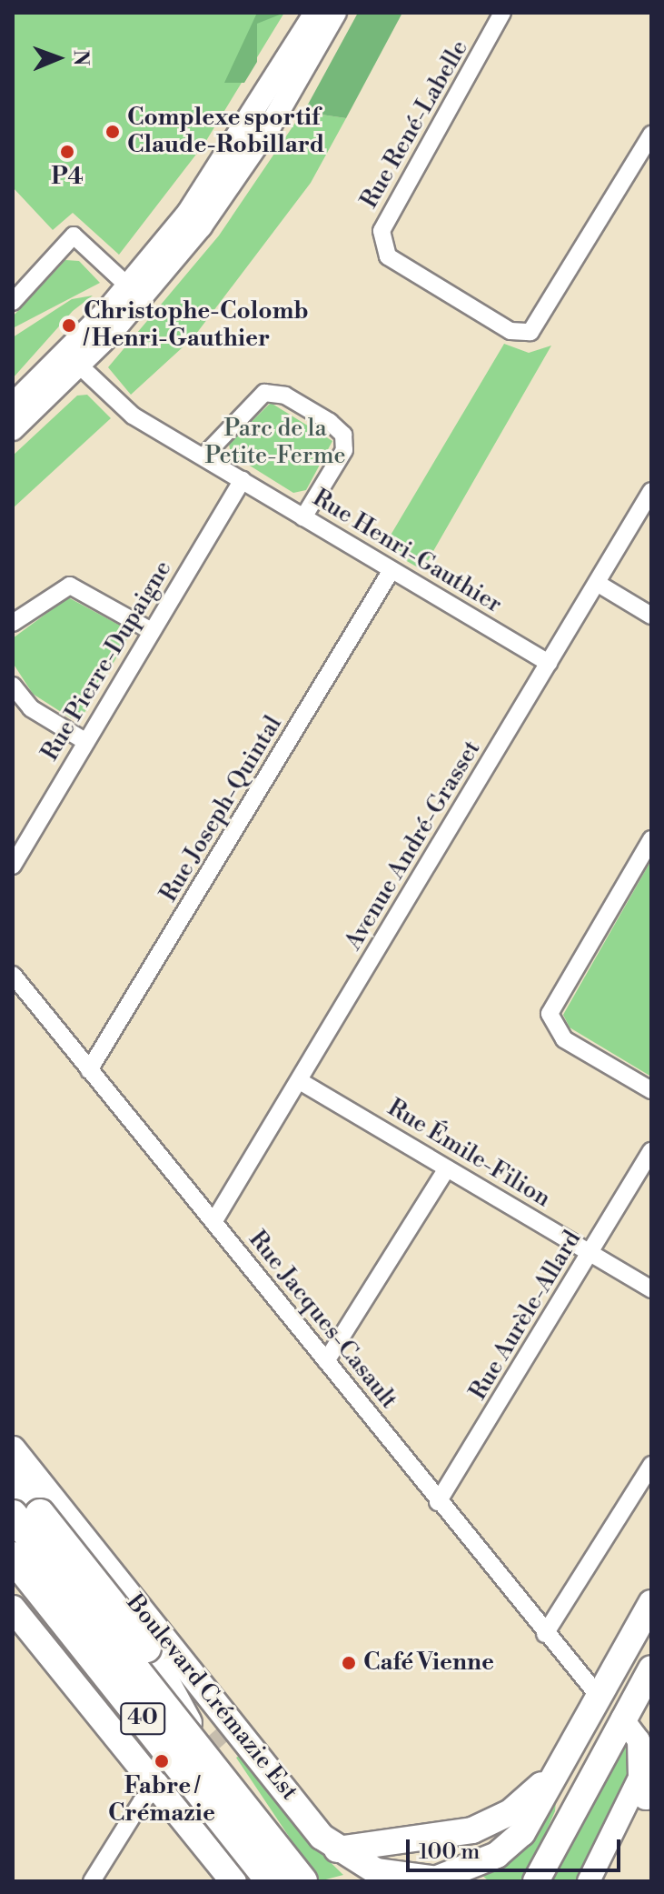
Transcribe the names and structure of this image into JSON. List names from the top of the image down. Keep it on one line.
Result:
{"streets":{"highway":["40"],"main road":["Boulevard Crémazie Est"],"street":["Rue René-Labelle","Rue Henri-Gauthier","Rue Pierre-Dupaigne","Rue Joseph-Quintal","Avenue André-Grasset","Rue Émile-Filion","Rue Aurèle-Allard","Rue Jacques-Casault"]},"crossings":[["Rue Henri-Gauthier","Rue Pierre-Dupaigne"],["Rue Henri-Gauthier","Rue Joseph-Quintal"],["Rue Henri-Gauthier","Avenue André-Grasset"],["Rue Joseph-Quintal","Rue Jacques-Casault"],["Avenue André-Grasset","Rue Émile-Filion"],["Avenue André-Grasset","Rue Jacques-Casault"],["Rue Émile-Filion","Rue Aurèle-Allard"],["Rue Aurèle-Allard","Rue Jacques-Casault"]],"parks":["Parc de la Petite-Ferme"],"places":["Complexe sportif Claude-Robillard","P4","Christophe-Colomb / Henri-Gauthier","Café Vienne","Fabre / Crémazie"],"scale_bar":"100 m","north":"right"}
